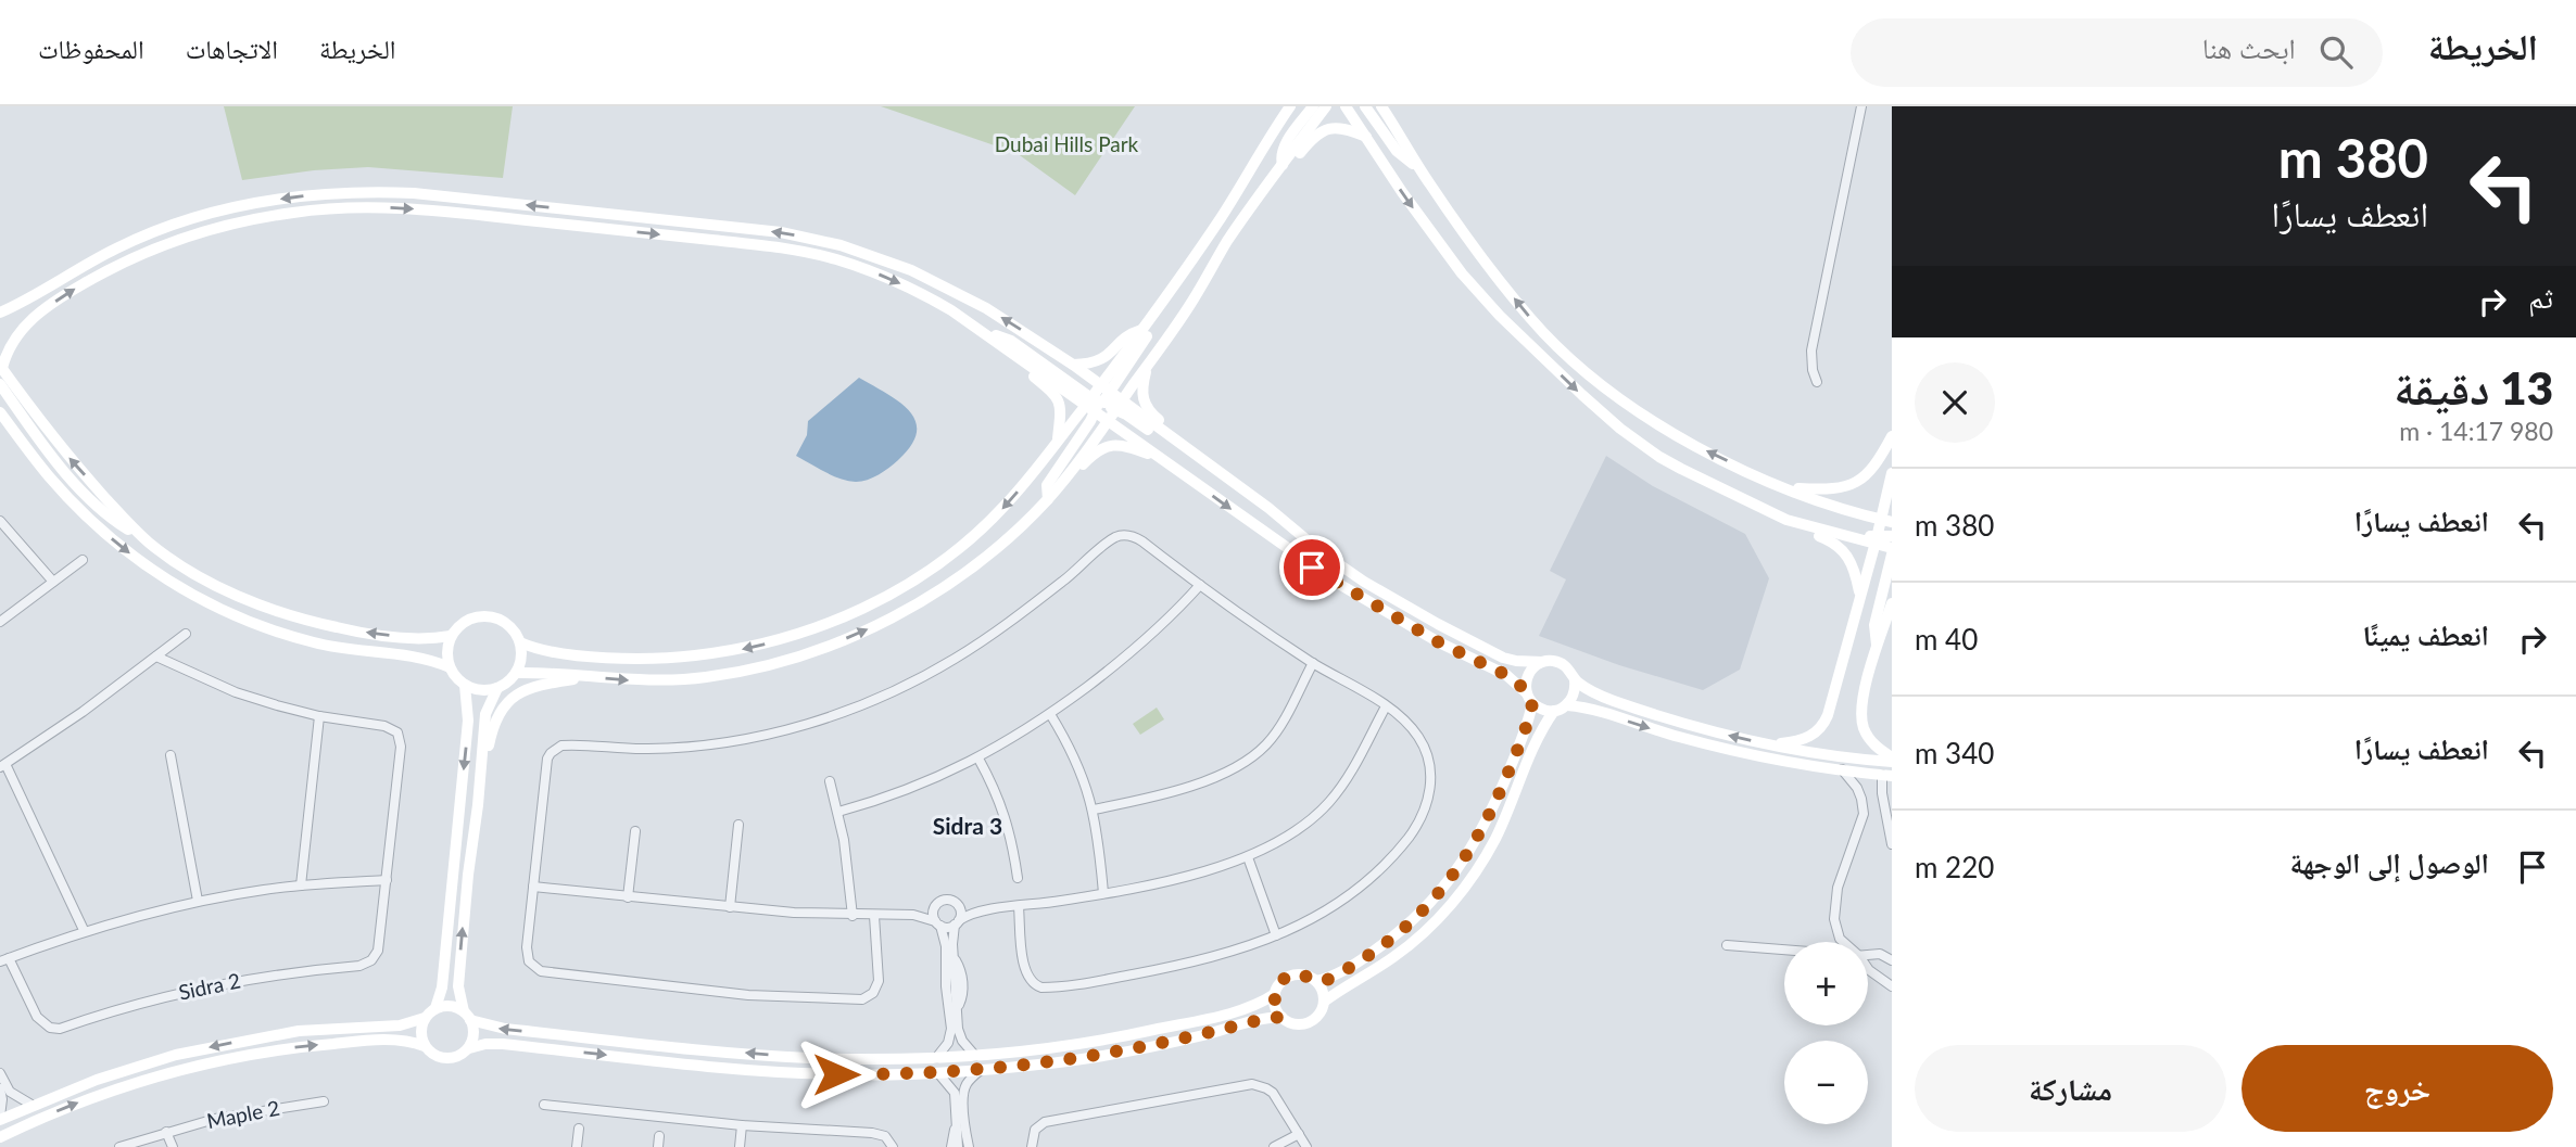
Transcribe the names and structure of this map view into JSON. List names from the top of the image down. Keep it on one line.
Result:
{"streets":{"street":["Sidra 2","Maple 2"]},"districts":["Sidra 3"],"parks":["Dubai Hills Park"],"page":{"header":"الخريطة","search":"ابحث هنا","nav":["الخريطة","الاتجاهات","المحفوظات"],"turn":["380 m","انعطف يسارًا"],"then":"ثم","heading":["13 دقيقة","980 m · 14:17"],"list":[{"name":"انعطف يسارًا","value":"380 m"},{"name":"انعطف يمينًا","value":"40 m"},{"name":"انعطف يسارًا","value":"340 m"},{"name":"الوصول إلى الوجهة","value":"220 m"}],"map_buttons":["+","−"],"buttons":["خروج","مشاركة"]}}
